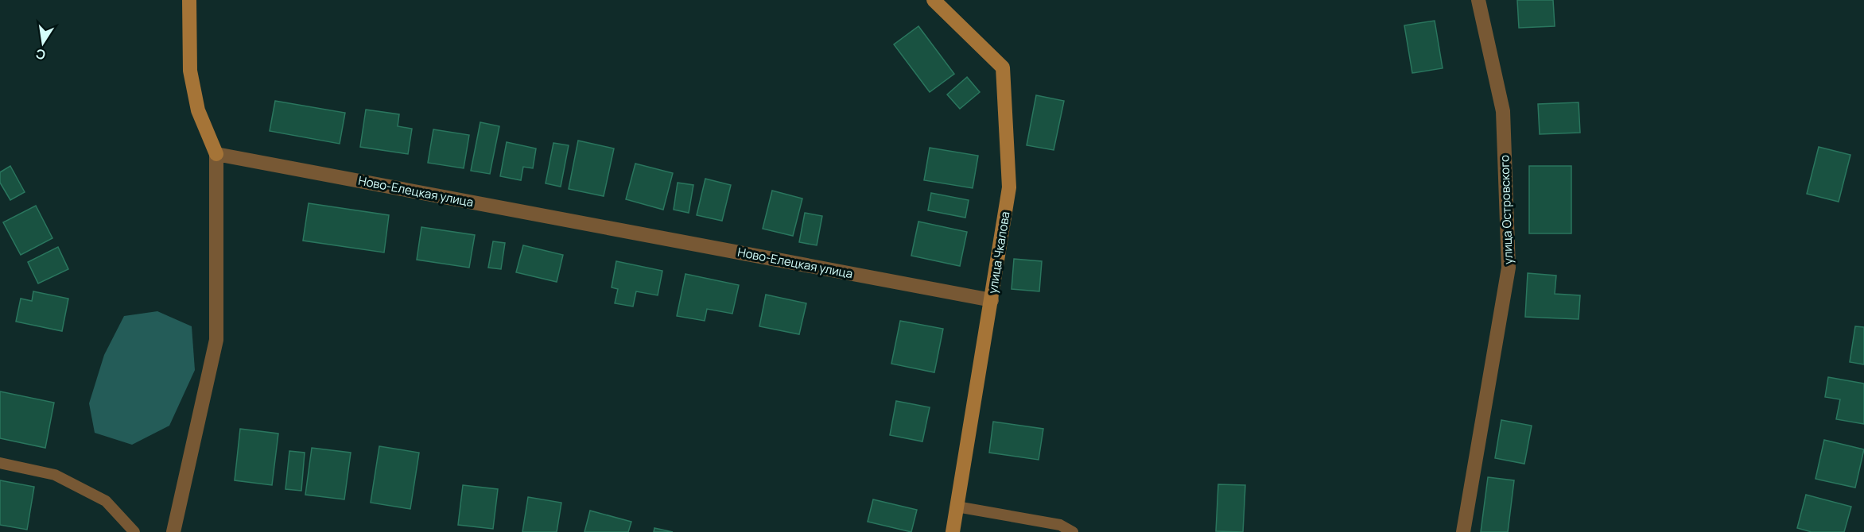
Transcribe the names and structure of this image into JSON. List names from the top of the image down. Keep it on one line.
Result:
{"streets":{"street":["Ново-Елецкая улица","улица Островского","улица Чкалова"]},"crossings":[["Ново-Елецкая улица","улица Чкалова"]],"north":"bottom"}
